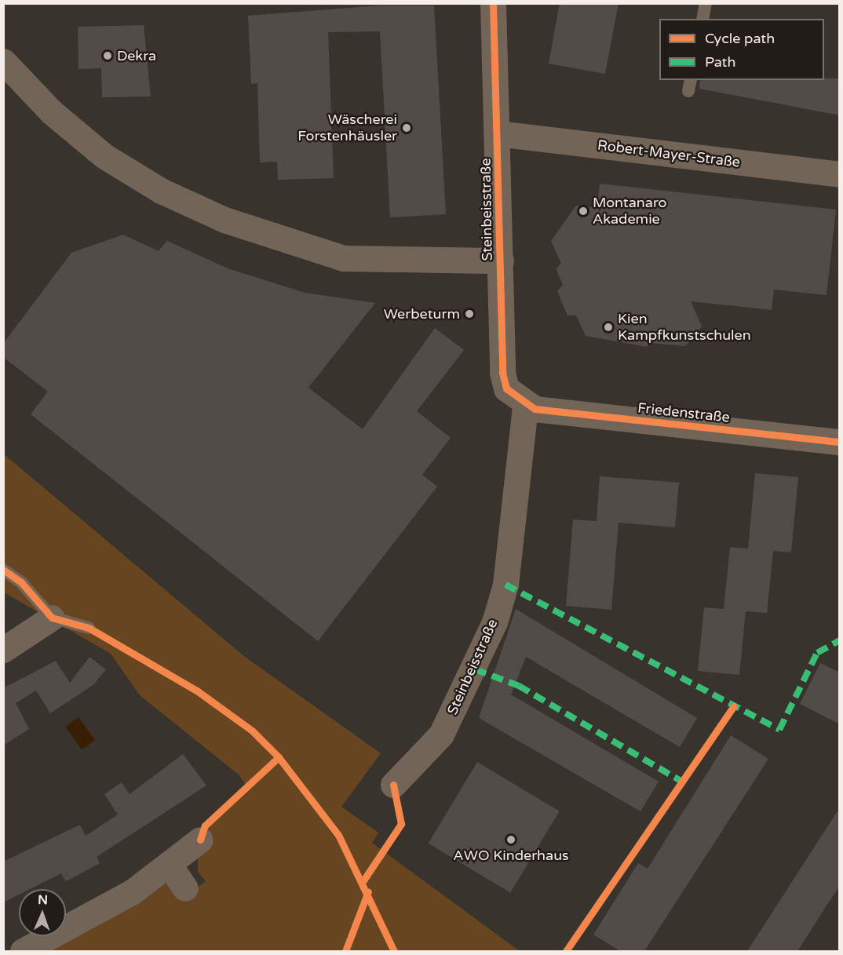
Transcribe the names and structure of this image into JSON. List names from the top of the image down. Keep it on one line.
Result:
{"streets":{"street":["Robert-Mayer-Straße","Steinbeisstraße","Friedenstraße"]},"crossings":[["Robert-Mayer-Straße","Steinbeisstraße"],["Steinbeisstraße","Friedenstraße"]],"places":["Dekra","Wäscherei Forstenhäusler","Montanaro Akademie","Werbeturm","Kien Kampfkunstschulen","AWO Kinderhaus"],"legend":["Cycle path","Path"],"north":"top"}
